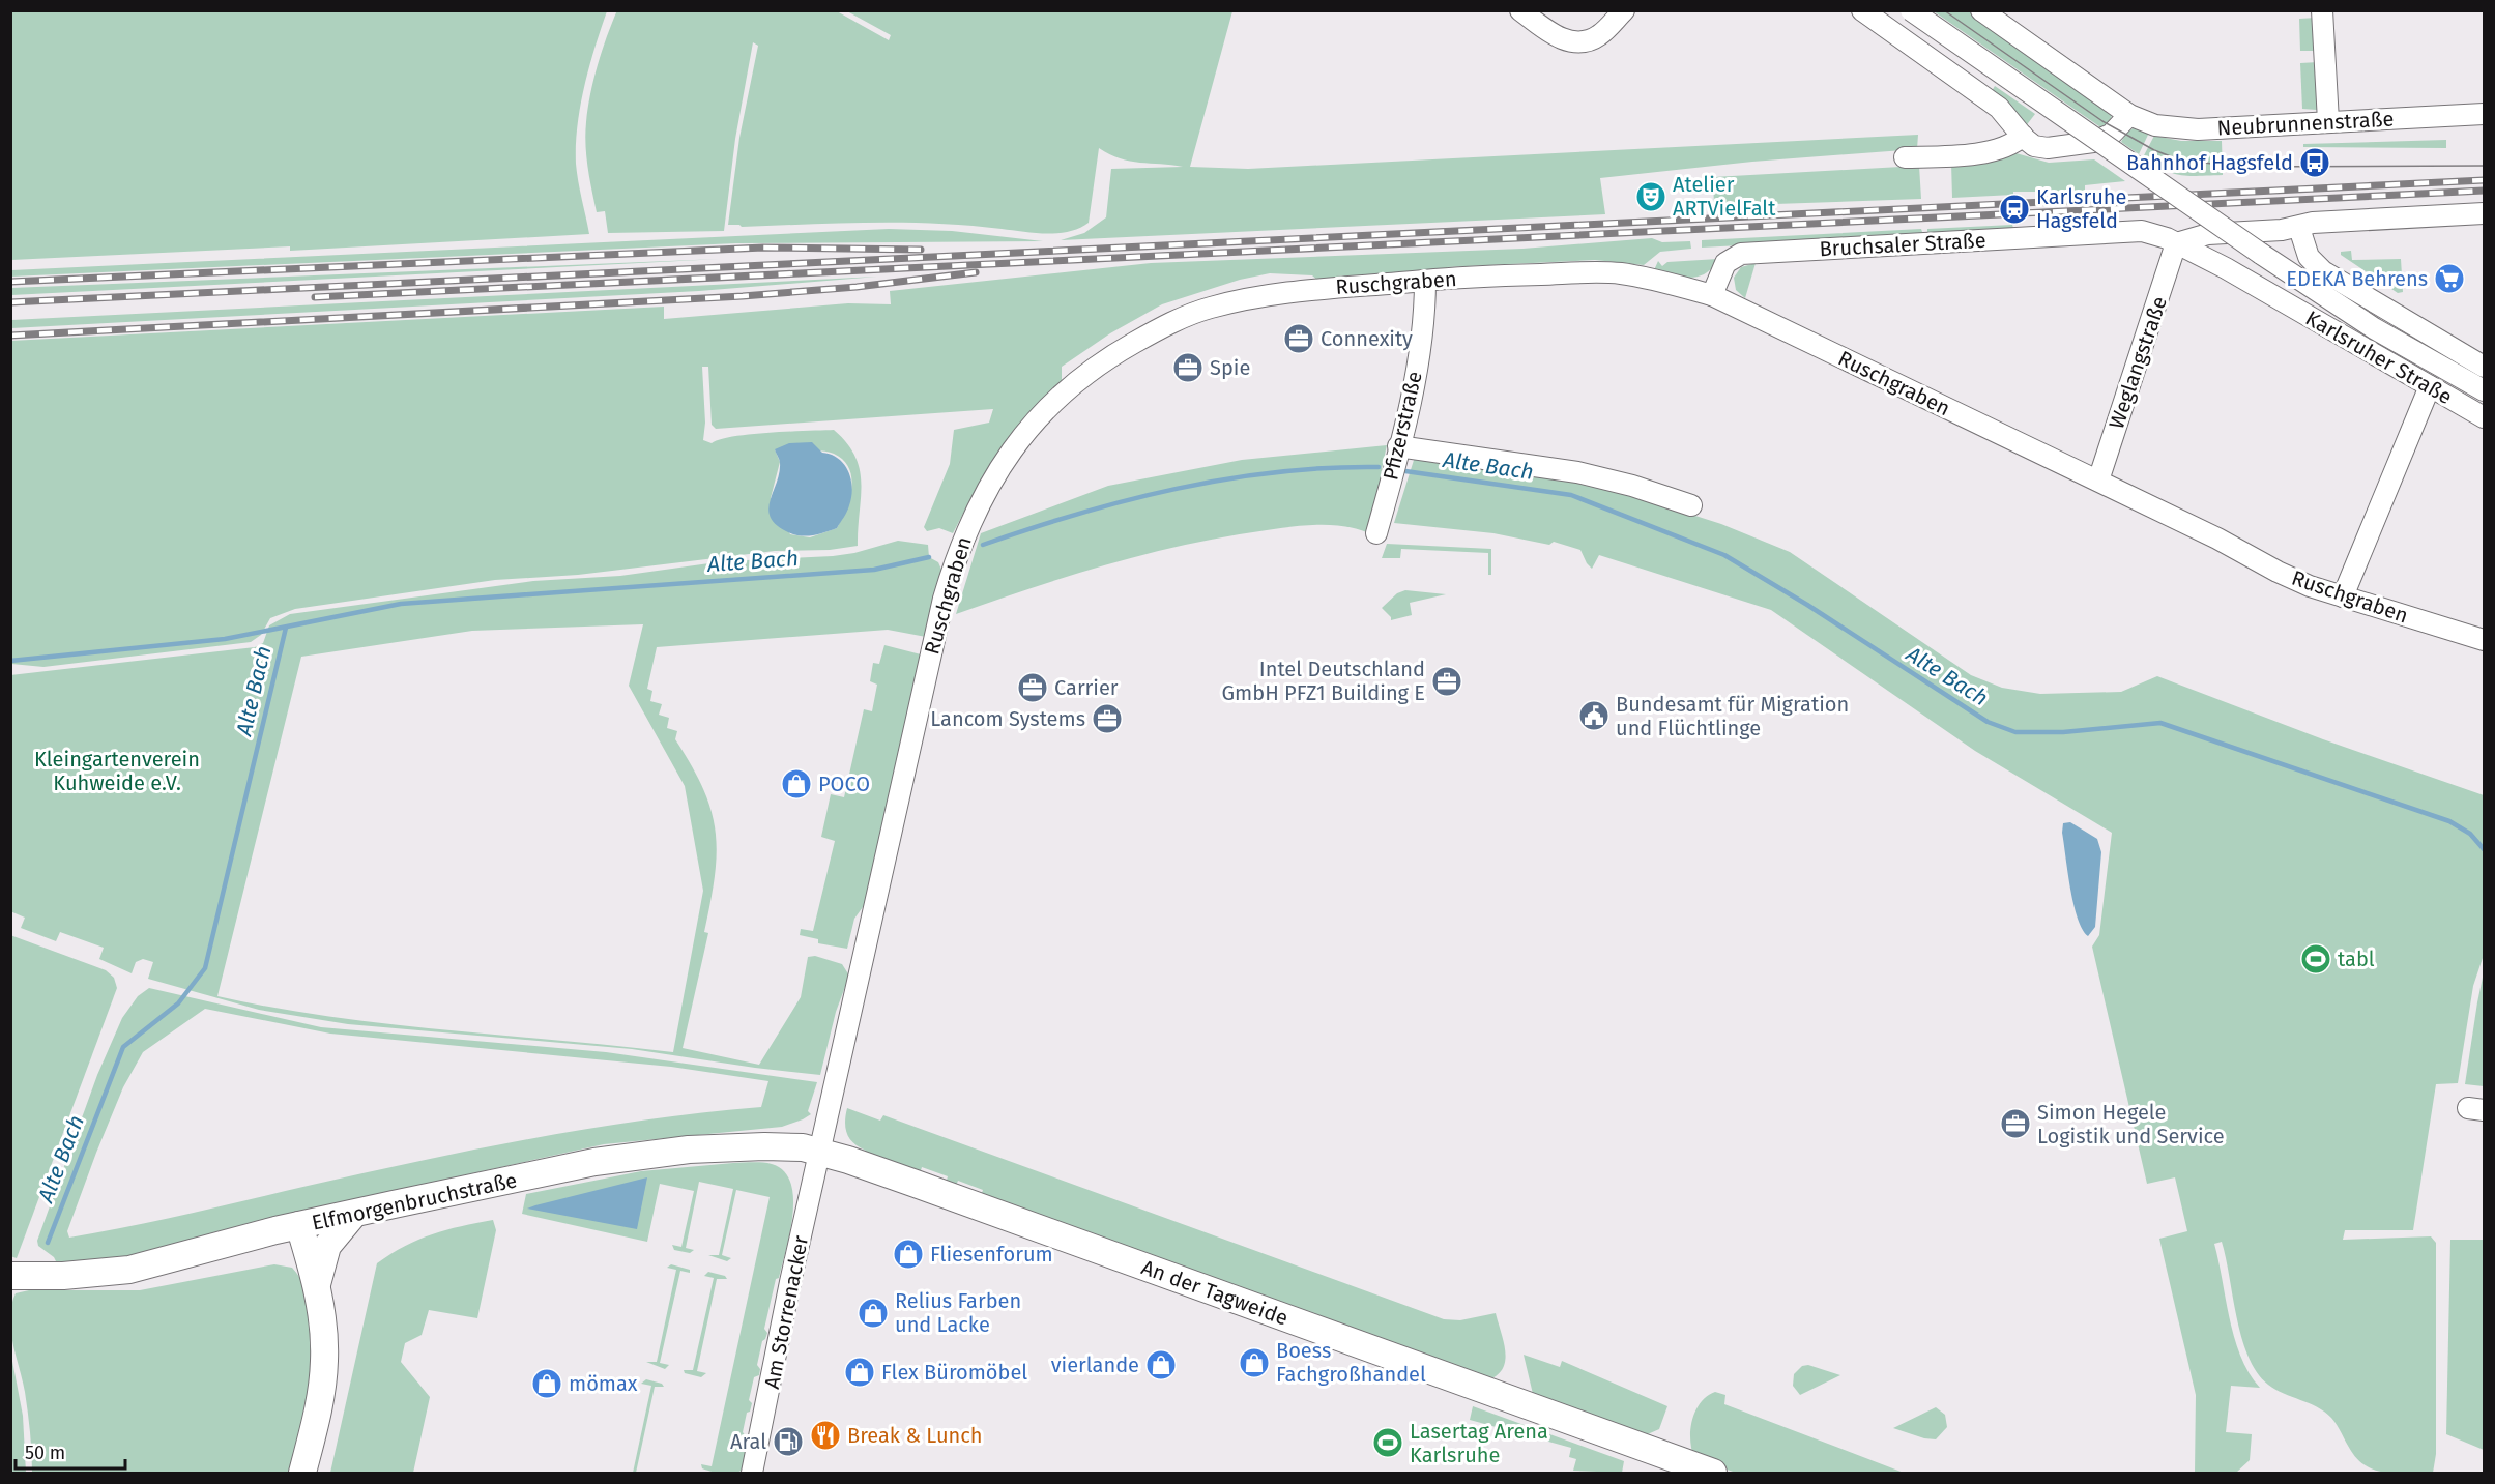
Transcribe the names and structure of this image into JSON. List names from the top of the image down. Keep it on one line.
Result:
{"streets":{"main road":["Elfmorgenbruchstraße","An der Tagweide"],"street":["Neubrunnenstraße","Bruchsaler Straße","Ruschgraben","Karlsruher Straße","Weglangstraße","Pfizerstraße","Am Storrenacker"]},"crossings":[["Bruchsaler Straße","Ruschgraben"],["Bruchsaler Straße","Karlsruher Straße"],["Bruchsaler Straße","Weglangstraße"],["Ruschgraben","Weglangstraße"],["Ruschgraben","Pfizerstraße"],["Ruschgraben","Elfmorgenbruchstraße"],["Ruschgraben","An der Tagweide"],["Ruschgraben","Am Storrenacker"],["Karlsruher Straße","Weglangstraße"],["Elfmorgenbruchstraße","An der Tagweide"],["Elfmorgenbruchstraße","Am Storrenacker"],["An der Tagweide","Am Storrenacker"]],"water":["Alte Bach"],"parks":["Kleingartenverein Kuhweide e.V."],"places":{"bus stop":["Bahnhof Hagsfeld"],"theatre":["Atelier ARTVielFalt"],"station":["Karlsruhe Hagsfeld"],"supermarket":["EDEKA Behrens"],"office":["Connexity","Spie","Intel Deutschland GmbH PFZ1 Building E","Carrier","Lancom Systems","Simon Hegele Logistik und Service"],"public building":["Bundesamt für Migration und Flüchtlinge"],"shop":["POCO","Fliesenforum","Relius Farben und Lacke","Boess Fachgroßhandel","vierlande","Flex Büromöbel","mömax"],"sports":["tabl","Lasertag Arena Karlsruhe"],"restaurant":["Break & Lunch"],"fuel station":["Aral"]},"scale_bar":"50 m"}
